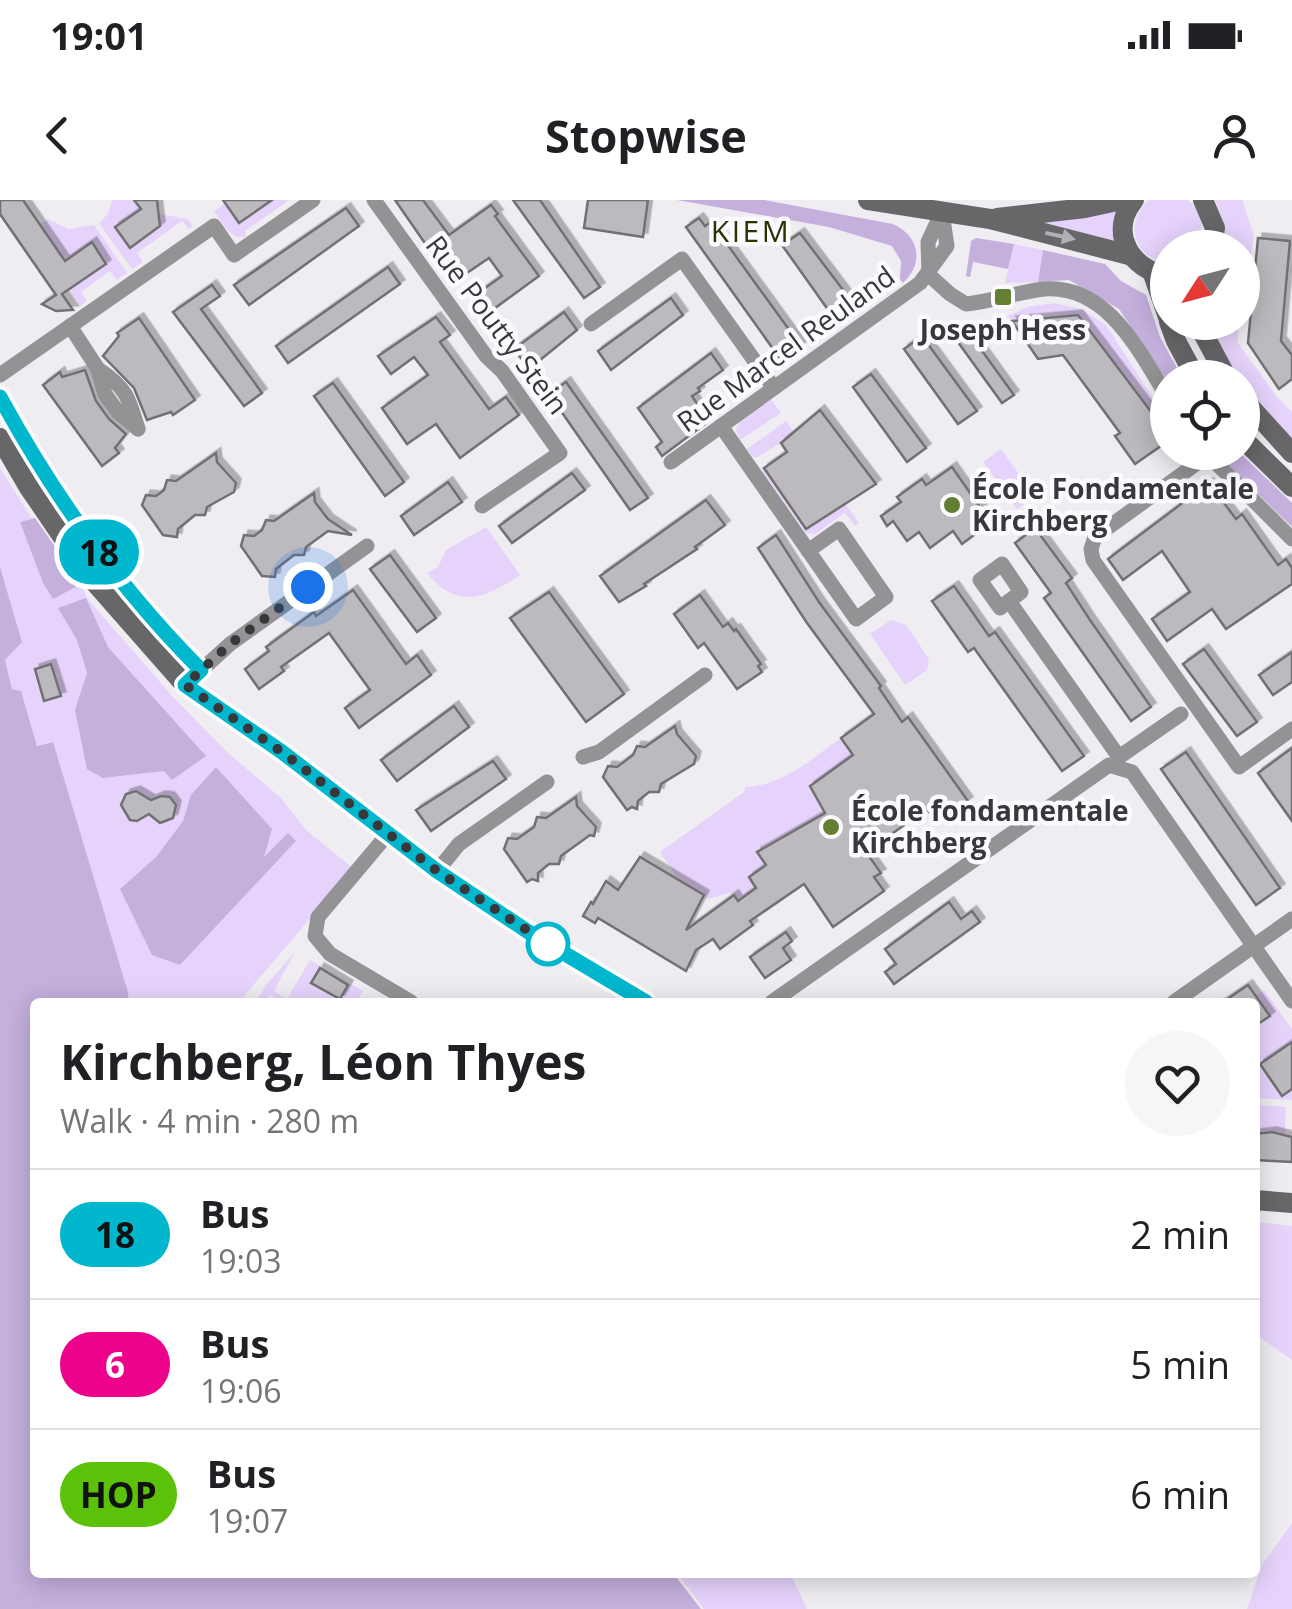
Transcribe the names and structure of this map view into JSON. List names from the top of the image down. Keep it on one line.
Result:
{"streets":{"street":["Rue Poutty Stein","Rue Marcel Reuland"]},"districts":["KIEM"],"places":{"transit":["Joseph Hess"],"other":["École Fondamentale Kirchberg","École fondamentale Kirchberg"]},"lines":["bus line 18"],"north":"bottom left","page":{"status":"19:01","header":"Stopwise","on_map":"18","heading":["Kirchberg, Léon Thyes","Walk · 4 min · 280 m"],"list":[{"mark":"18","name":"Bus","note":"19:03","value":"2 min"},{"mark":"6","name":"Bus","note":"19:06","value":"5 min"},{"mark":"HOP","name":"Bus","note":"19:07","value":"6 min"}]}}
